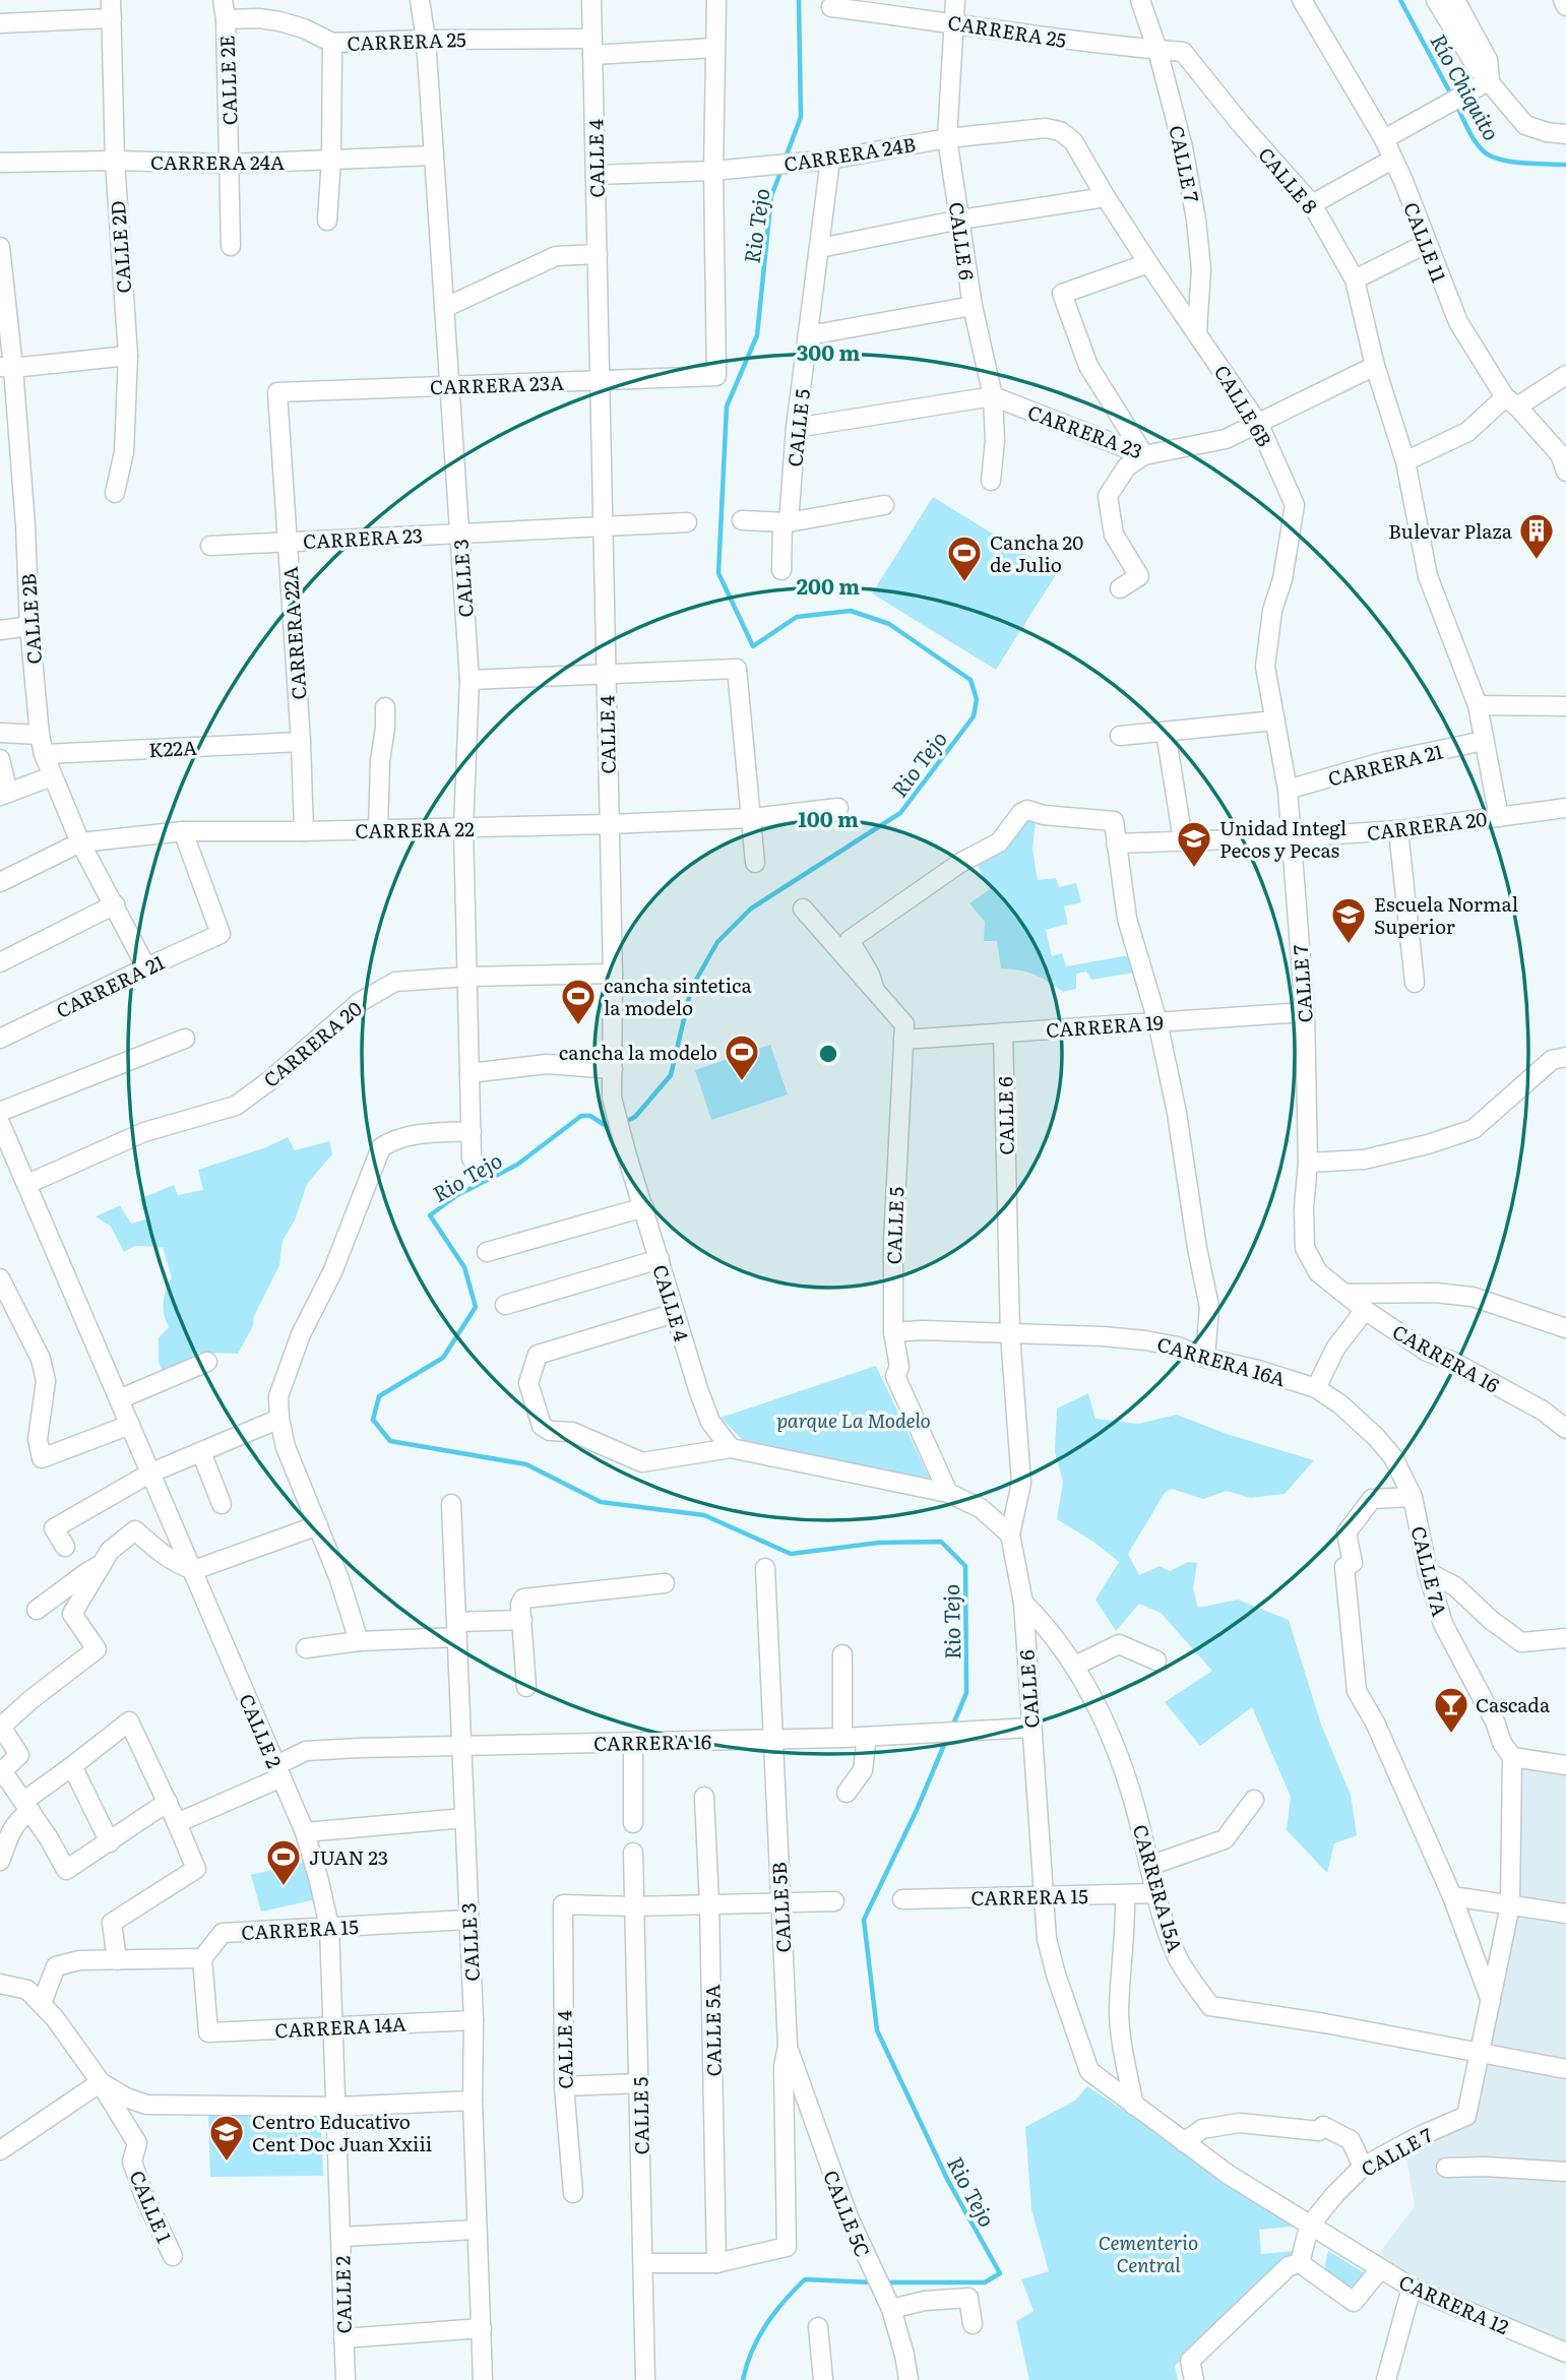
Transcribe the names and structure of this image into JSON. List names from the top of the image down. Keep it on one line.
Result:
{"streets":{"street":["CARRERA 25","CALLE 2E","CARRERA 24B","CALLE 4","CARRERA 24A","CALLE 7","CALLE 8","CALLE 6","CALLE 11","CALLE 2D","CARRERA 23A","CALLE 6B","CALLE 5","CARRERA 23","CALLE 3","CALLE 2B","CARRERA 22A","K22A","CARRERA 21","CARRERA 20","CARRERA 22","CARRERA 19","CARRERA 16","CARRERA 16A","CALLE 7A","CALLE 2","CARRERA 15A","CARRERA 15","CALLE 5B","CARRERA 14A","CALLE 5A","CALLE 1","CALLE 5C","CARRERA 12"]},"crossings":[["CARRERA 25","CALLE 2E"],["CARRERA 25","CALLE 4"],["CARRERA 25","CALLE 7"],["CARRERA 25","CALLE 8"],["CARRERA 25","CALLE 6"],["CARRERA 25","CALLE 3"],["CALLE 2E","CARRERA 24A"],["CARRERA 24B","CALLE 4"],["CARRERA 24B","CALLE 6"],["CARRERA 24B","CARRERA 23A"],["CARRERA 24B","CALLE 6B"],["CARRERA 24B","CALLE 5"],["CALLE 4","CARRERA 23A"],["CALLE 4","CALLE 5"],["CALLE 4","CARRERA 23"],["CALLE 4","CARRERA 20"],["CALLE 4","CARRERA 22"],["CARRERA 24A","CALLE 2D"],["CARRERA 24A","CALLE 3"],["CALLE 7","CALLE 6"],["CALLE 7","CALLE 6B"],["CALLE 7","CARRERA 21"],["CALLE 7","CARRERA 20"],["CALLE 7","CARRERA 19"],["CALLE 7","CARRERA 16"],["CALLE 7","CALLE 7A"],["CALLE 7","CARRERA 15A"],["CALLE 7","CARRERA 12"],["CALLE 8","CARRERA 23"],["CALLE 8","CARRERA 21"],["CALLE 8","CARRERA 20"],["CALLE 6","CARRERA 23"],["CALLE 6","CARRERA 19"],["CALLE 6","CARRERA 16"],["CALLE 6","CARRERA 16A"],["CALLE 6","CARRERA 15A"],["CALLE 6","CARRERA 15"],["CALLE 6","CARRERA 12"],["CARRERA 23A","CALLE 3"],["CARRERA 23A","CARRERA 22A"],["CALLE 6B","CARRERA 23"],["CALLE 5","CARRERA 19"],["CALLE 5","CARRERA 16A"],["CARRERA 23","CALLE 3"],["CARRERA 23","CARRERA 22A"],["CALLE 3","CARRERA 20"],["CALLE 3","CARRERA 22"],["CALLE 3","CARRERA 16"],["CALLE 3","CARRERA 15"],["CALLE 3","CARRERA 14A"],["CALLE 2B","K22A"],["CALLE 2B","CARRERA 21"],["CALLE 2B","CARRERA 22"],["CARRERA 22A","K22A"],["CARRERA 22A","CARRERA 22"],["CARRERA 21","CARRERA 22"],["CARRERA 20","CALLE 2"],["CARRERA 16","CALLE 2"],["CARRERA 16","CALLE 5B"],["CARRERA 16A","CALLE 7A"],["CALLE 2","CARRERA 15"],["CALLE 2","CARRERA 14A"],["CARRERA 15A","CARRERA 15"],["CARRERA 15","CARRERA 14A"],["CALLE 5B","CALLE 5A"],["CALLE 5B","CALLE 5C"]],"water":["Río Chiquito","Rio Tejo"],"parks":["parque La Modelo","Cementerio Central"],"places":{"building":["Bulevar Plaza"],"sports":["Cancha 20 de Julio","cancha sintetica la modelo","cancha la modelo","JUAN 23"],"school or university":["Unidad Integl Pecos y Pecas","Escuela Normal Superior","Centro Educativo Cent Doc Juan Xxiii"],"bar":["Cascada"]},"rings":["300 m","200 m","100 m"]}
